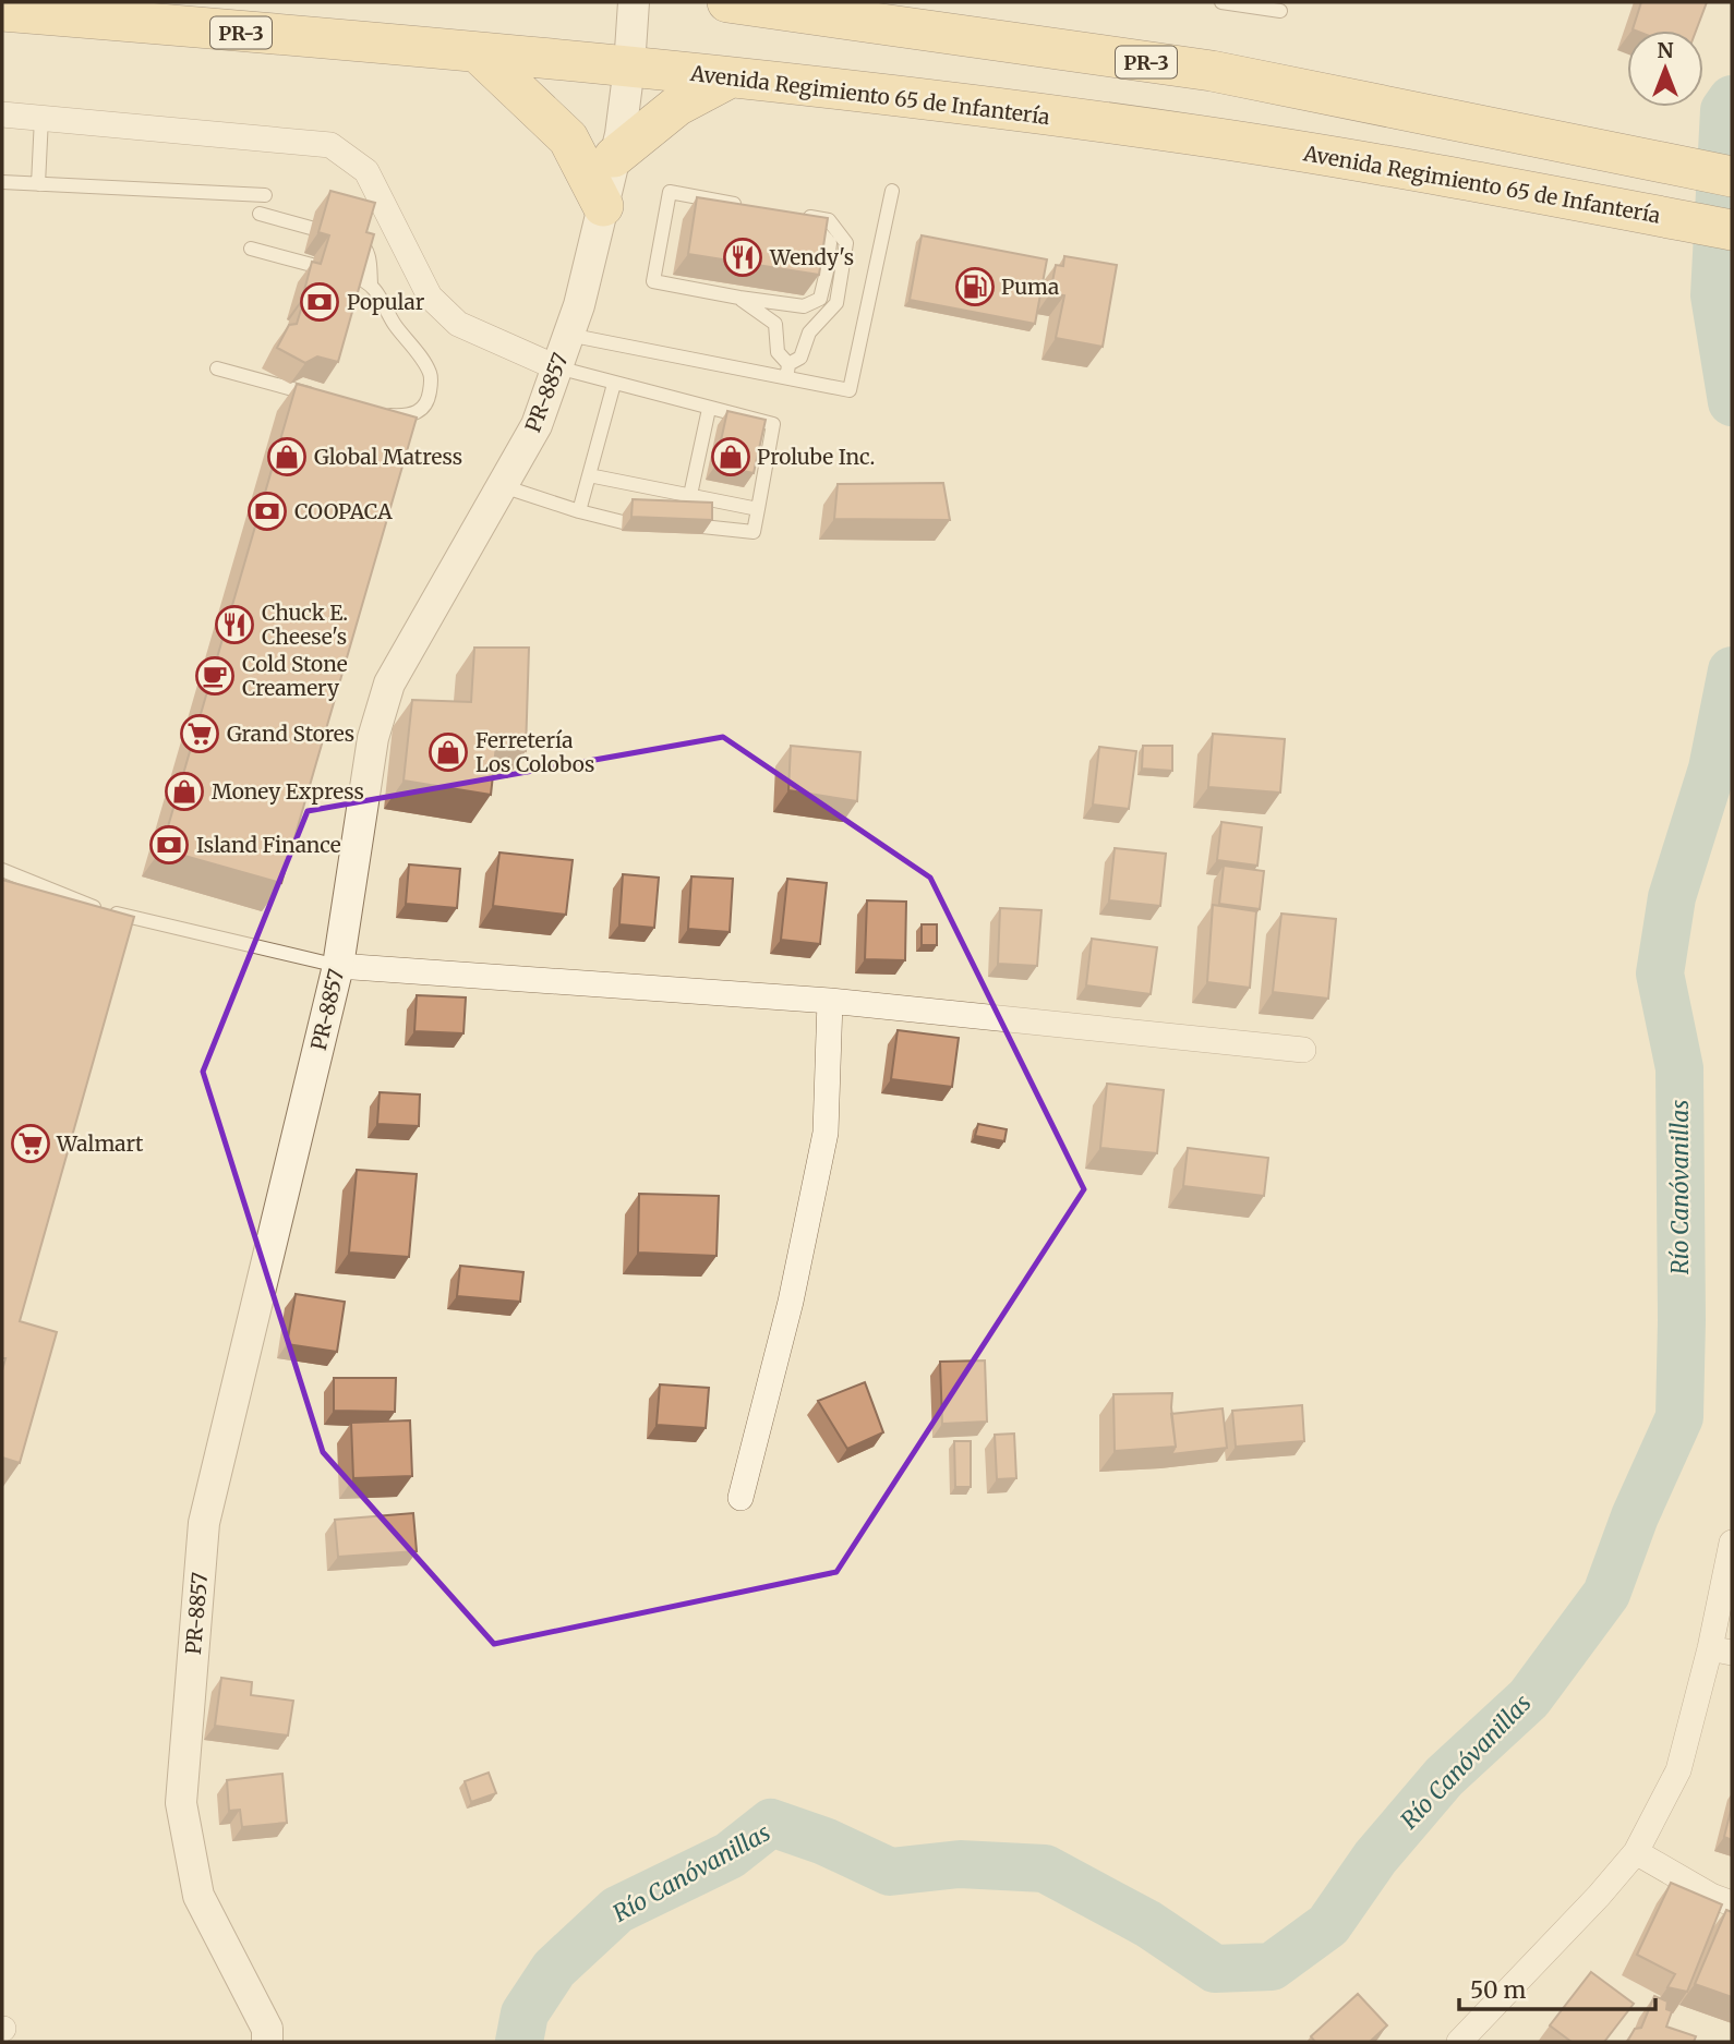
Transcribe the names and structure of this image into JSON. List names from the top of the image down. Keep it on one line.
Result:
{"streets":{"main road":["PR-3","Avenida Regimiento 65 de Infantería"],"street":["PR-8857"]},"crossings":[["Avenida Regimiento 65 de Infantería","PR-8857"]],"water":["Río Canóvanillas"],"places":{"restaurant":["Wendy's","Chuck E. Cheese's"],"fuel station":["Puma"],"bank":["Popular","COOPACA","Island Finance"],"shop":["Global Matress","Prolube Inc.","Ferretería Los Colobos","Money Express"],"cafe":["Cold Stone Creamery"],"supermarket":["Grand Stores","Walmart"]},"scale_bar":"50 m","north":"top"}
